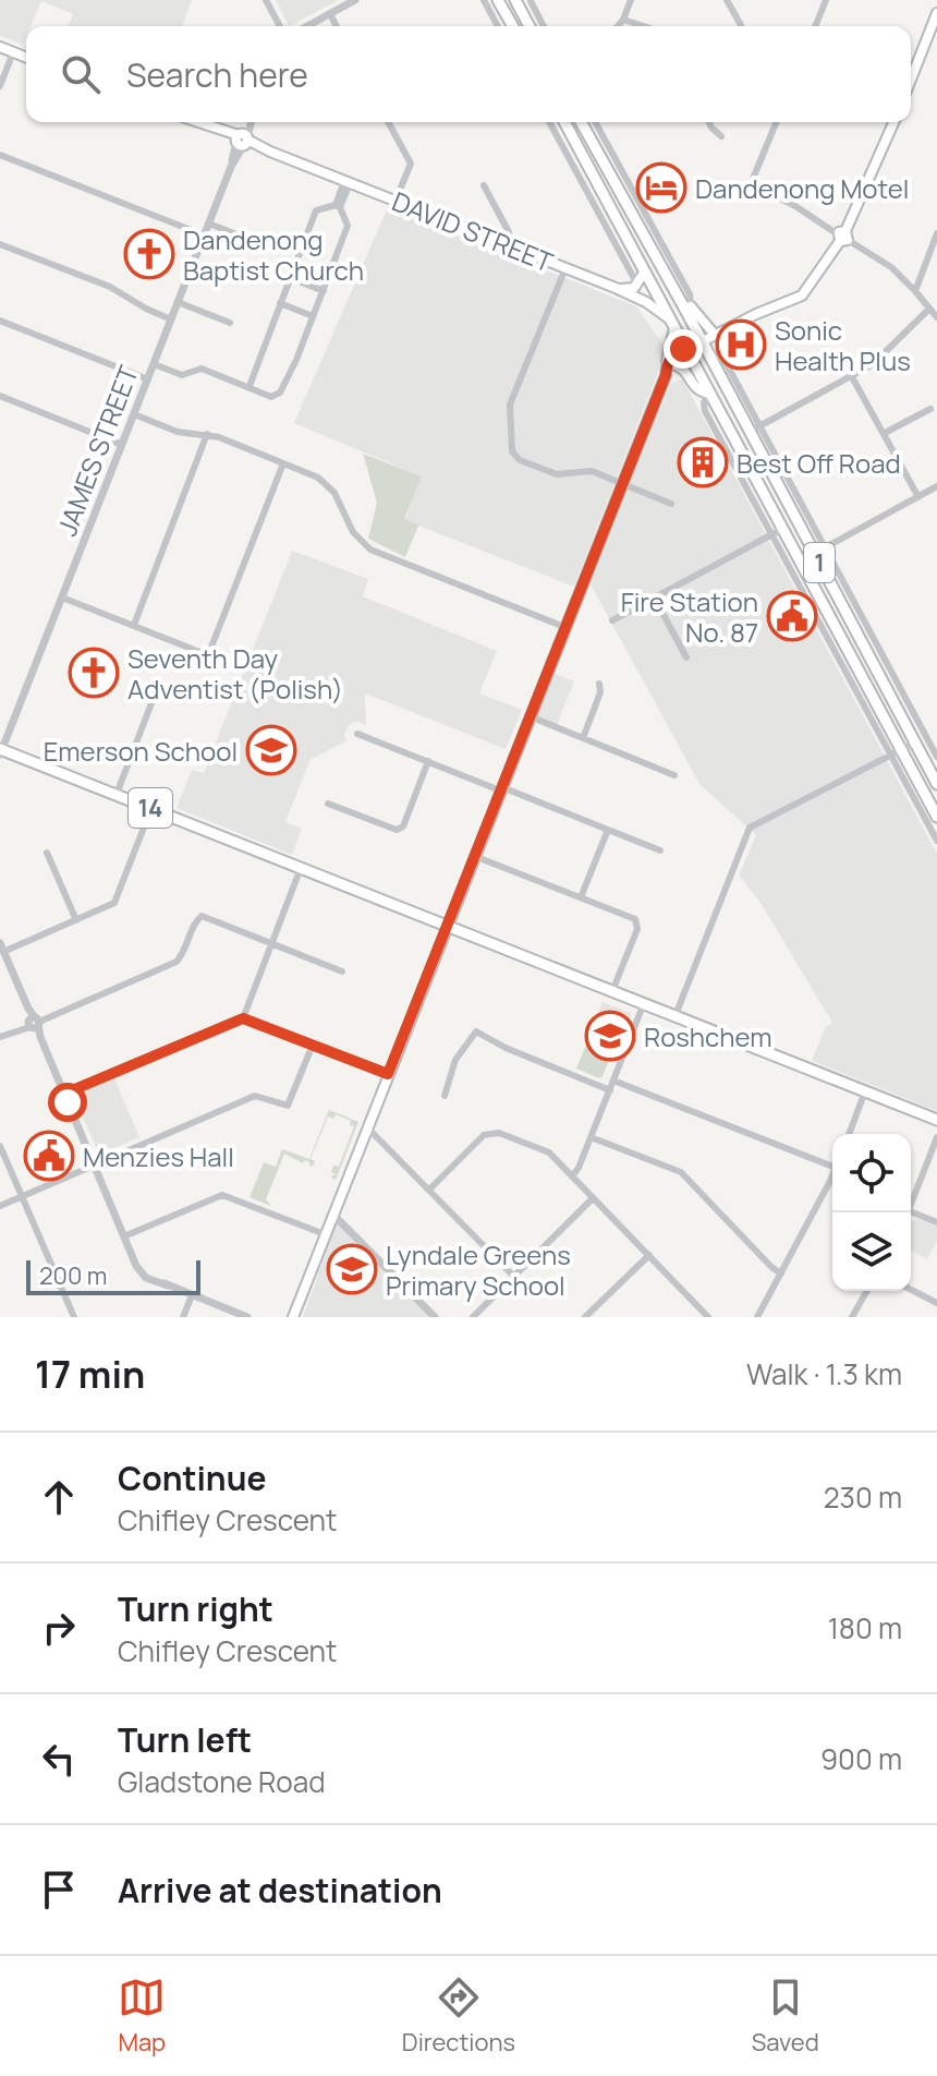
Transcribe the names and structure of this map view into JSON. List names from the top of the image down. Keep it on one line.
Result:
{"streets":{"main road":["DAVID STREET","1","14"],"street":["JAMES STREET"]},"crossings":[["DAVID STREET","JAMES STREET"],["DAVID STREET","1"],["JAMES STREET","14"]],"places":{"hotel":["Dandenong Motel"],"church":["Dandenong Baptist Church","Seventh Day Adventist (Polish)"],"hospital":["Sonic Health Plus"],"building":["Best Off Road"],"public building":["Fire Station No. 87","Menzies Hall"],"school or university":["Emerson School","Roshchem","Lyndale Greens Primary School"]},"scale_bar":"200 m","page":{"search":"Search here","scale":"200 m","heading":["17 min","Walk · 1.3 km"],"list":[["Continue","Chifley Crescent","230 m"],["Turn right","Chifley Crescent","180 m"],["Turn left","Gladstone Road","900 m"],"Arrive at destination"],"nav":["Map","Directions","Saved"]}}
